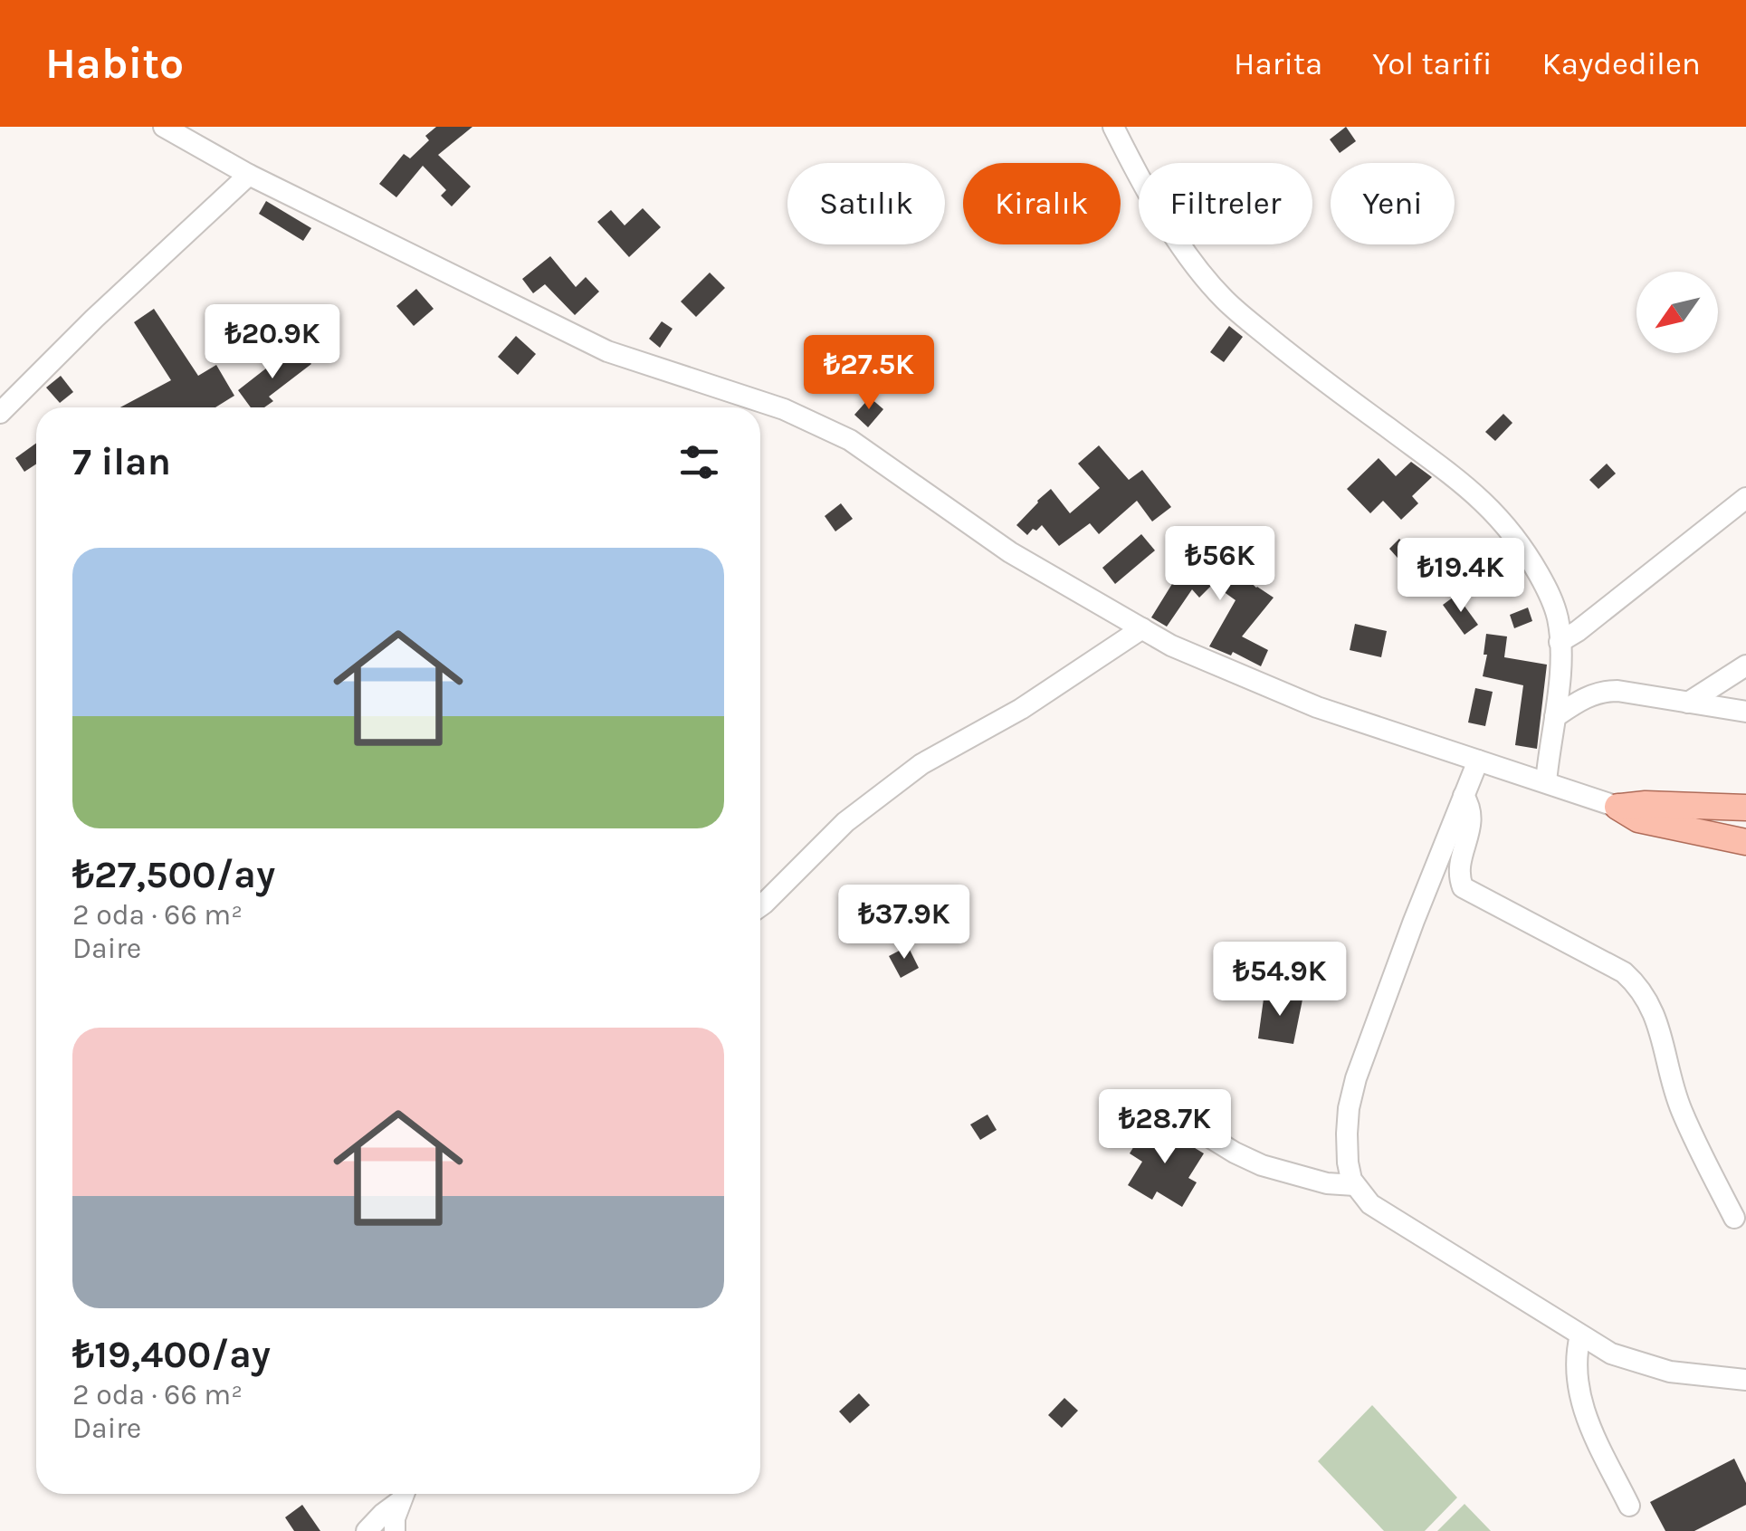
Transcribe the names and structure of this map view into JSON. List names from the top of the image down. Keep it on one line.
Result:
{"north":"bottom left","page":{"header":"Habito","nav":["Harita","Yol tarifi","Kaydedilen"],"chip":["Satılık","Kiralık","Filtreler","Yeni"],"price":["₺20.9K","₺27.5K","₺56K","₺19.4K","₺37.9K","₺54.9K","₺28.7K"],"heading":"7 ilan","list":[{"name":"₺27,500/ay","note":"2 oda · 66 m² · Daire"},{"name":"₺19,400/ay","note":"2 oda · 66 m² · Daire"}]}}
